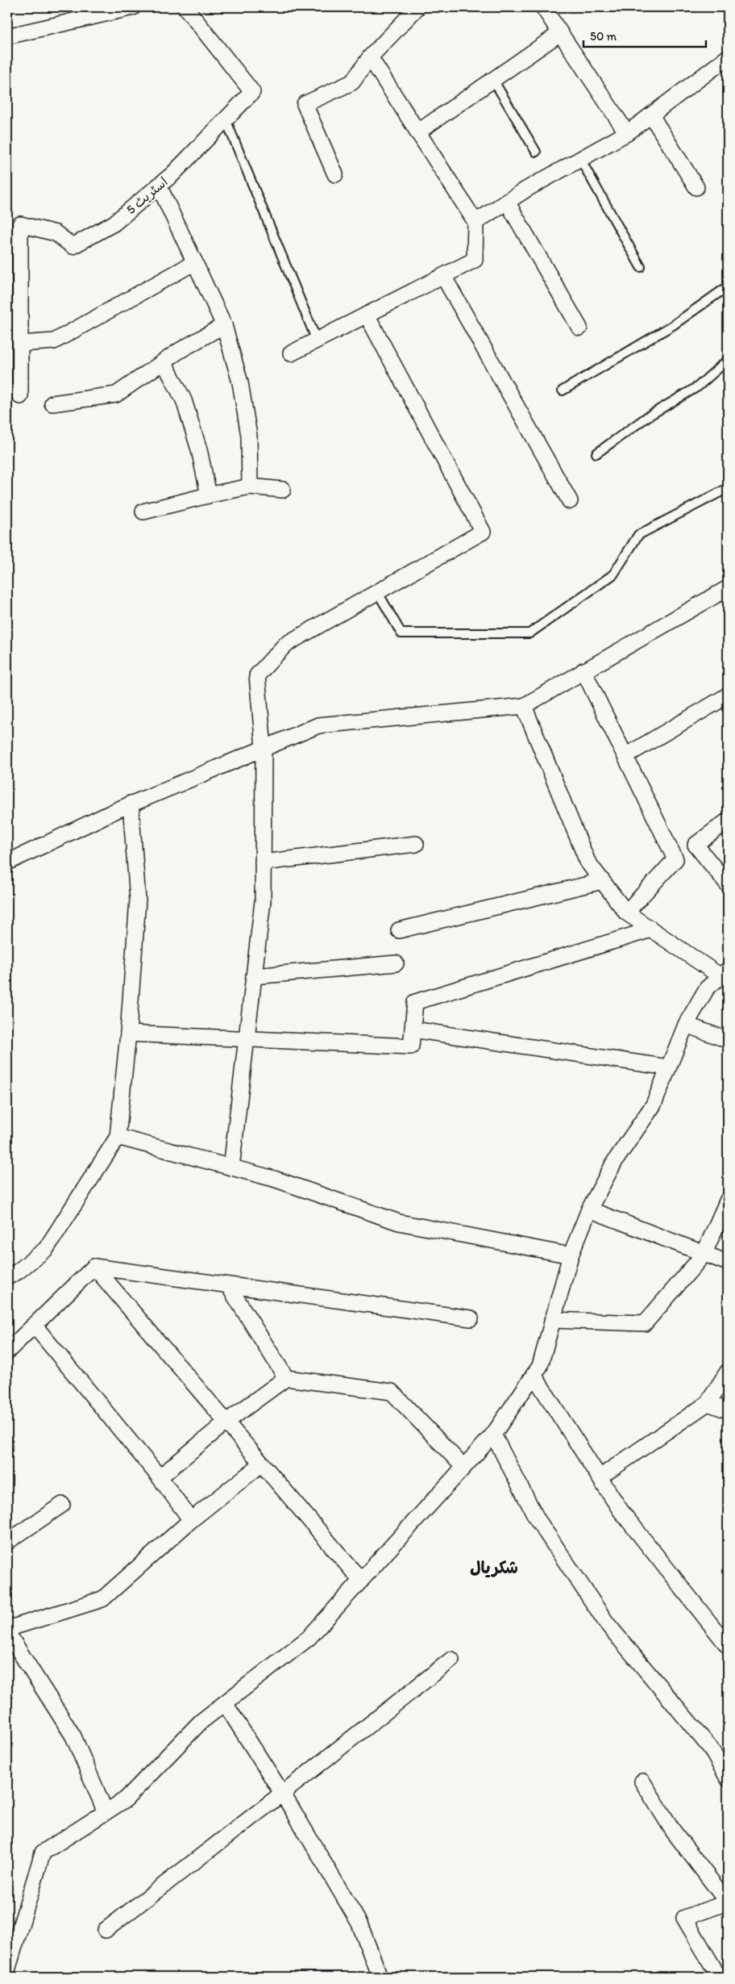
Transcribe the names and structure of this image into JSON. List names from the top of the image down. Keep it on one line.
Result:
{"streets":{"street":["اسٹریٹ 5"]},"districts":["شکریال"],"scale_bar":"50 m"}
